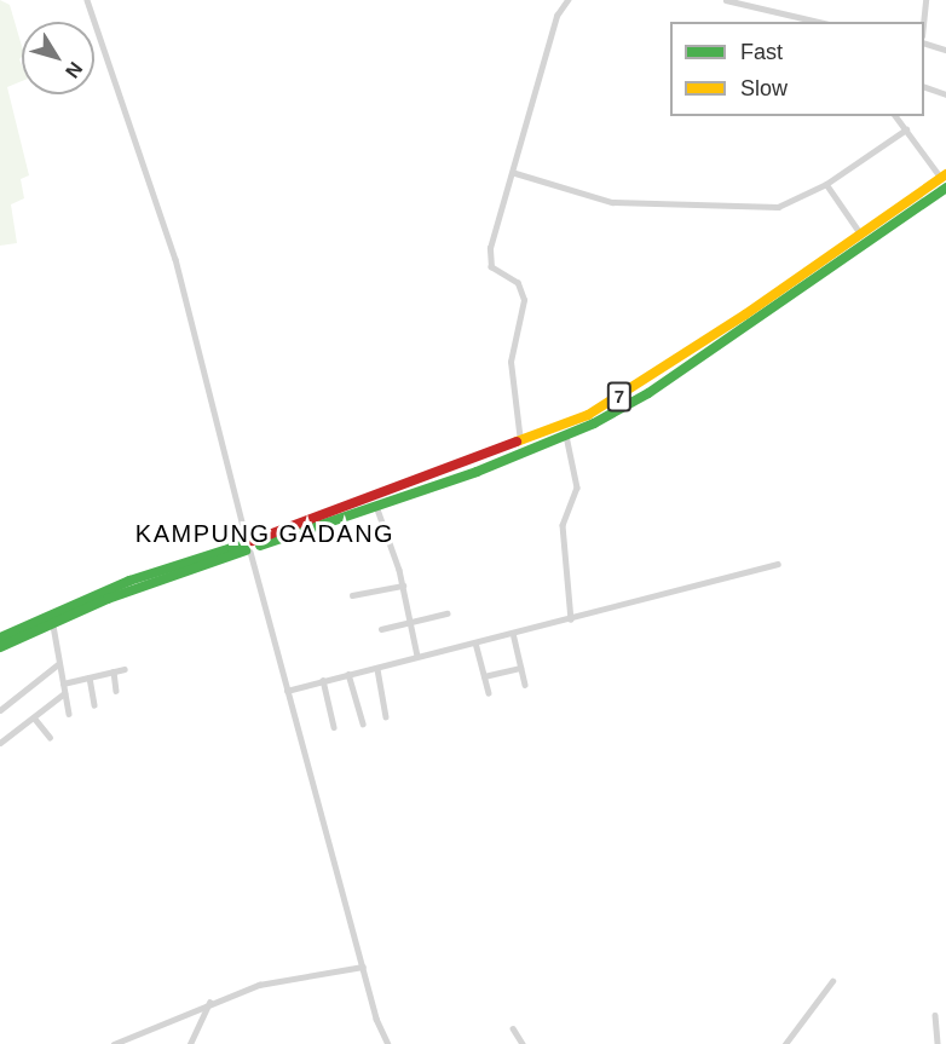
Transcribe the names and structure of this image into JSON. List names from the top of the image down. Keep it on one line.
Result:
{"streets":{"highway":["7"]},"districts":["KAMPUNG GADANG"],"legend":["Fast","Slow"],"north":"bottom right"}
